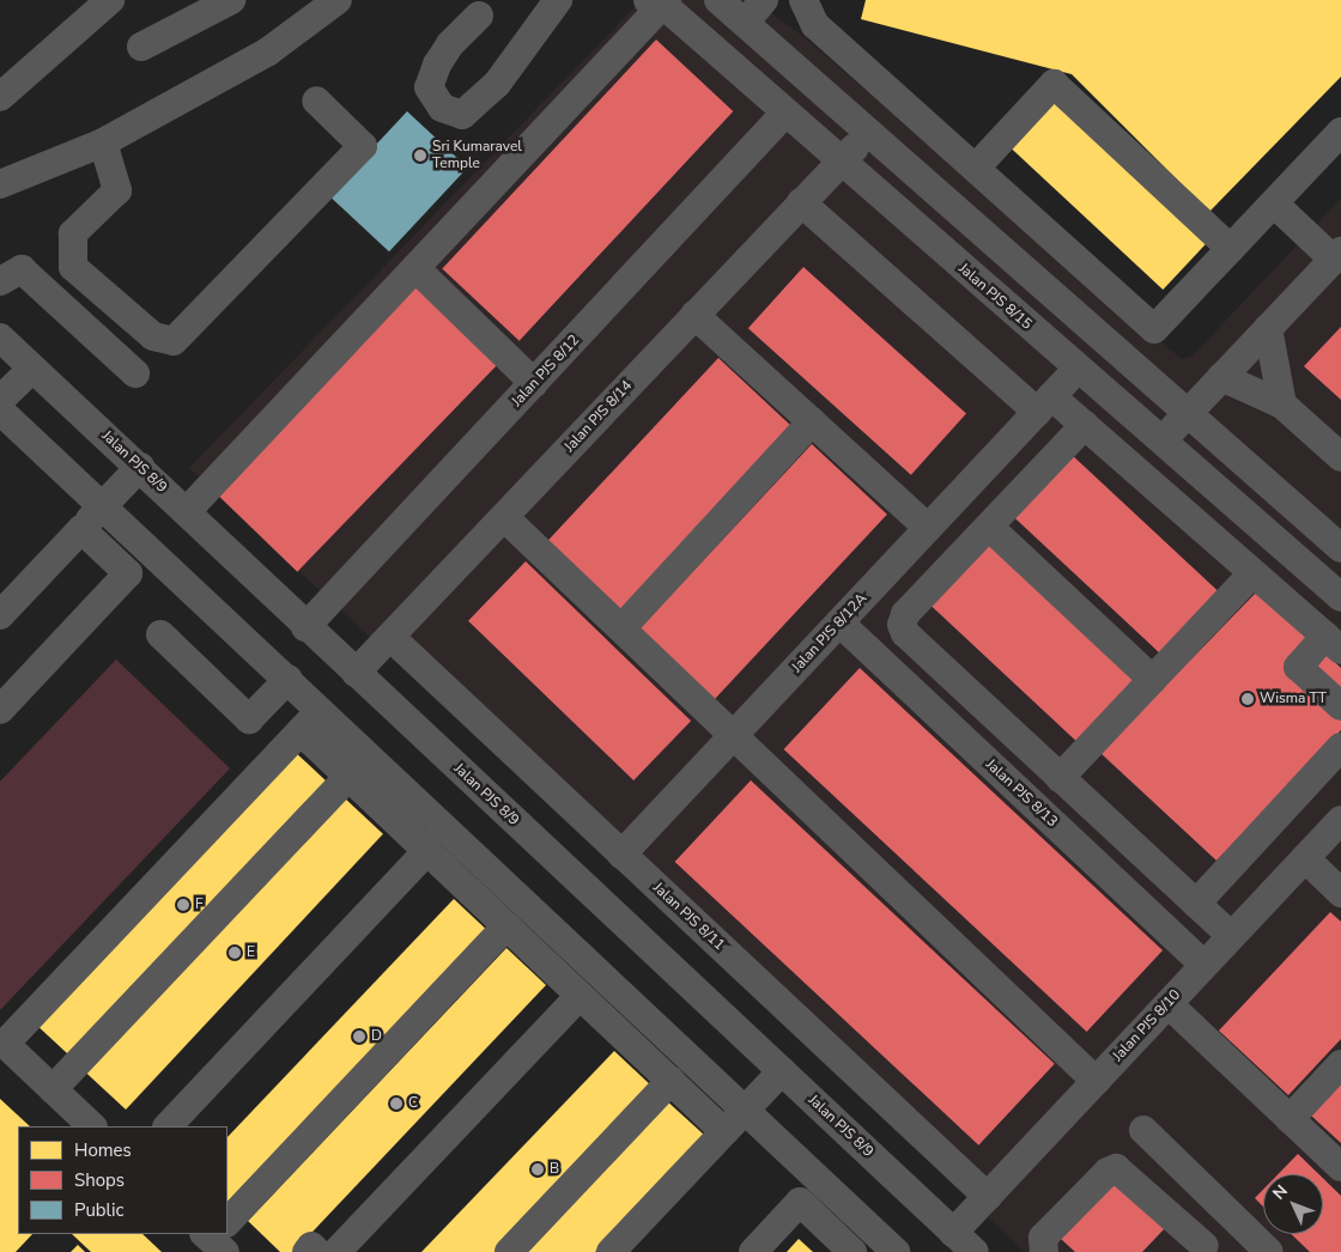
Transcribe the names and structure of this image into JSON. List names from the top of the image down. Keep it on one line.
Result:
{"streets":{"street":["Jalan PJS 8/15","Jalan PJS 8/12","Jalan PJS 8/14","Jalan PJS 8/9","Jalan PJS 8/12A","Jalan PJS 8/13","Jalan PJS 8/11","Jalan PJS 8/10"]},"crossings":[["Jalan PJS 8/15","Jalan PJS 8/12"],["Jalan PJS 8/15","Jalan PJS 8/14"],["Jalan PJS 8/15","Jalan PJS 8/12A"],["Jalan PJS 8/12","Jalan PJS 8/9"],["Jalan PJS 8/14","Jalan PJS 8/9"],["Jalan PJS 8/14","Jalan PJS 8/11"],["Jalan PJS 8/9","Jalan PJS 8/10"],["Jalan PJS 8/12A","Jalan PJS 8/13"],["Jalan PJS 8/12A","Jalan PJS 8/11"],["Jalan PJS 8/13","Jalan PJS 8/10"],["Jalan PJS 8/11","Jalan PJS 8/10"]],"places":["Sri Kumaravel Temple","Wisma TT","F","E","D","C","B"],"legend":["Homes","Shops","Public"],"north":"top left"}
